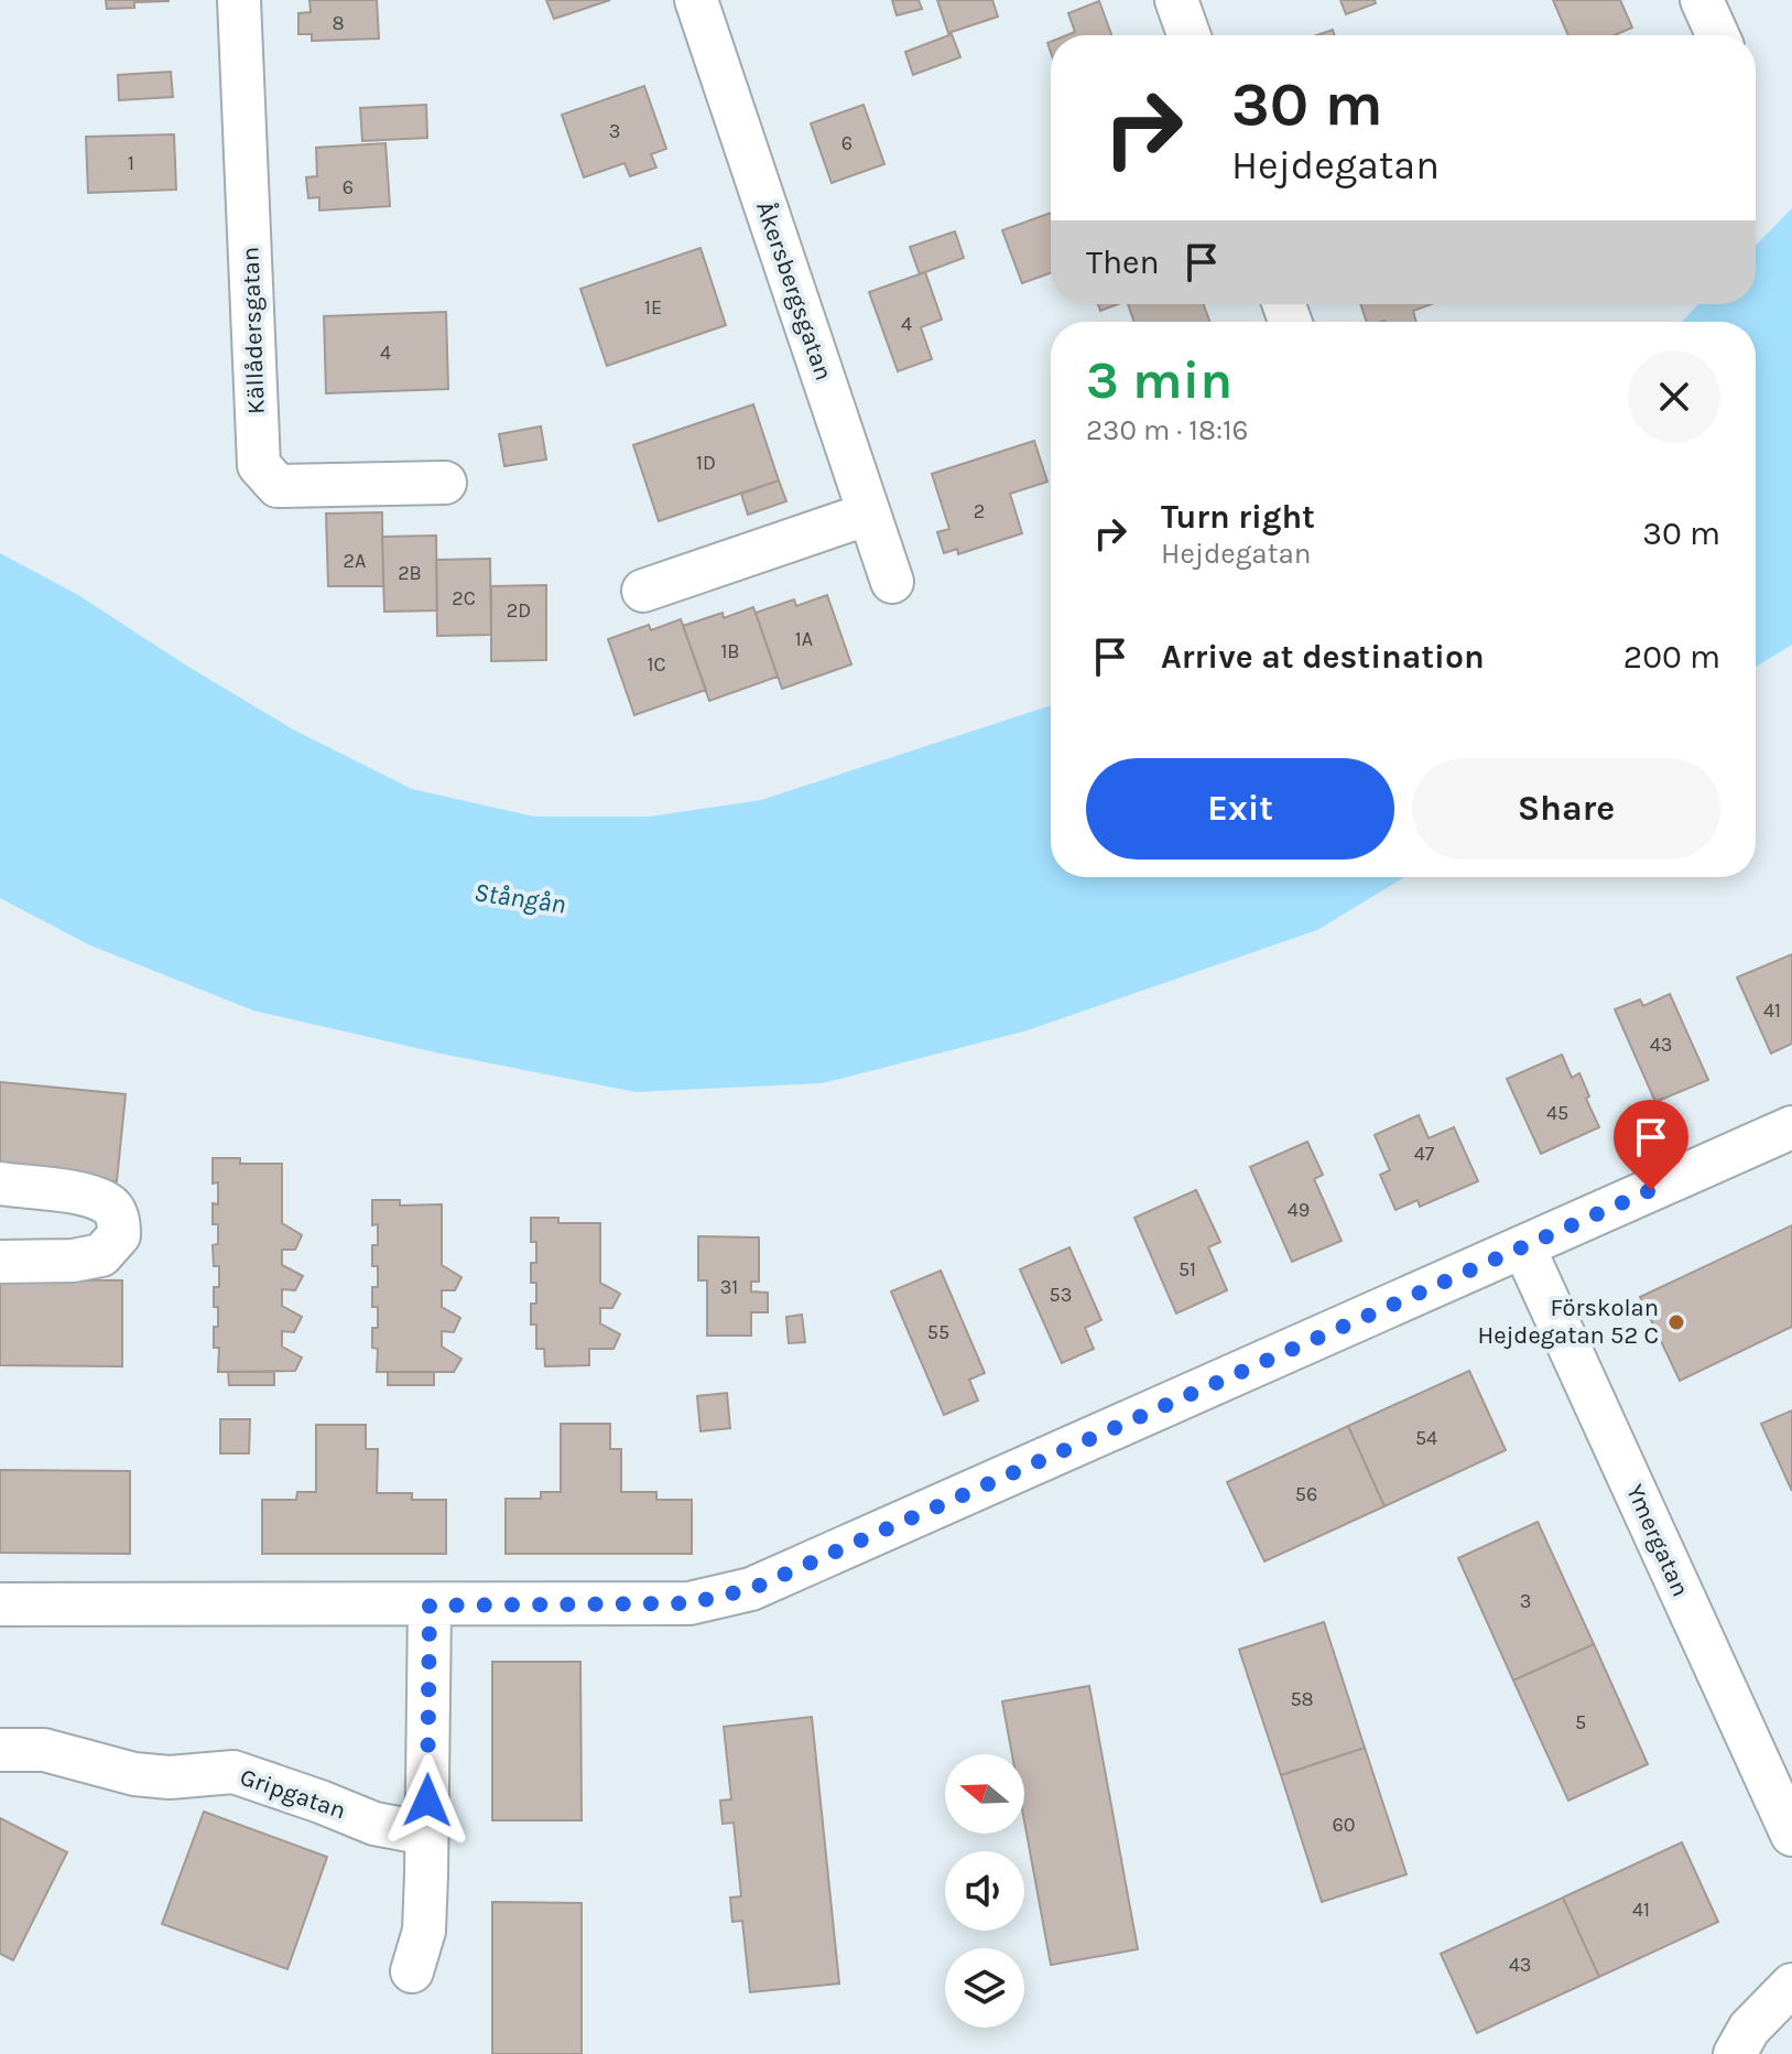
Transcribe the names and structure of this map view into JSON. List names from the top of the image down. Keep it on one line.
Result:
{"streets":{"street":["Åkersbergsgatan","Källådersgatan","Ymergatan","Gripgatan"]},"water":["Stångån"],"places":["Förskolan Hejdegatan 52 C"],"house_numbers":["8","3","6","1","6","1E","4","4","1D","2","2A","2B","2C","2D","1A","1B","1C","41","43","45","47","49","51","31","53","55","54","56","3","58","5","60","41","43"],"north":"left","page":{"turn":["30 m","Hejdegatan"],"then":"Then","heading":["3 min","230 m · 18:16"],"list":[{"name":"Turn right","note":"Hejdegatan","value":"30 m"},{"name":"Arrive at destination","value":"200 m"}],"buttons":["Exit","Share"]}}
